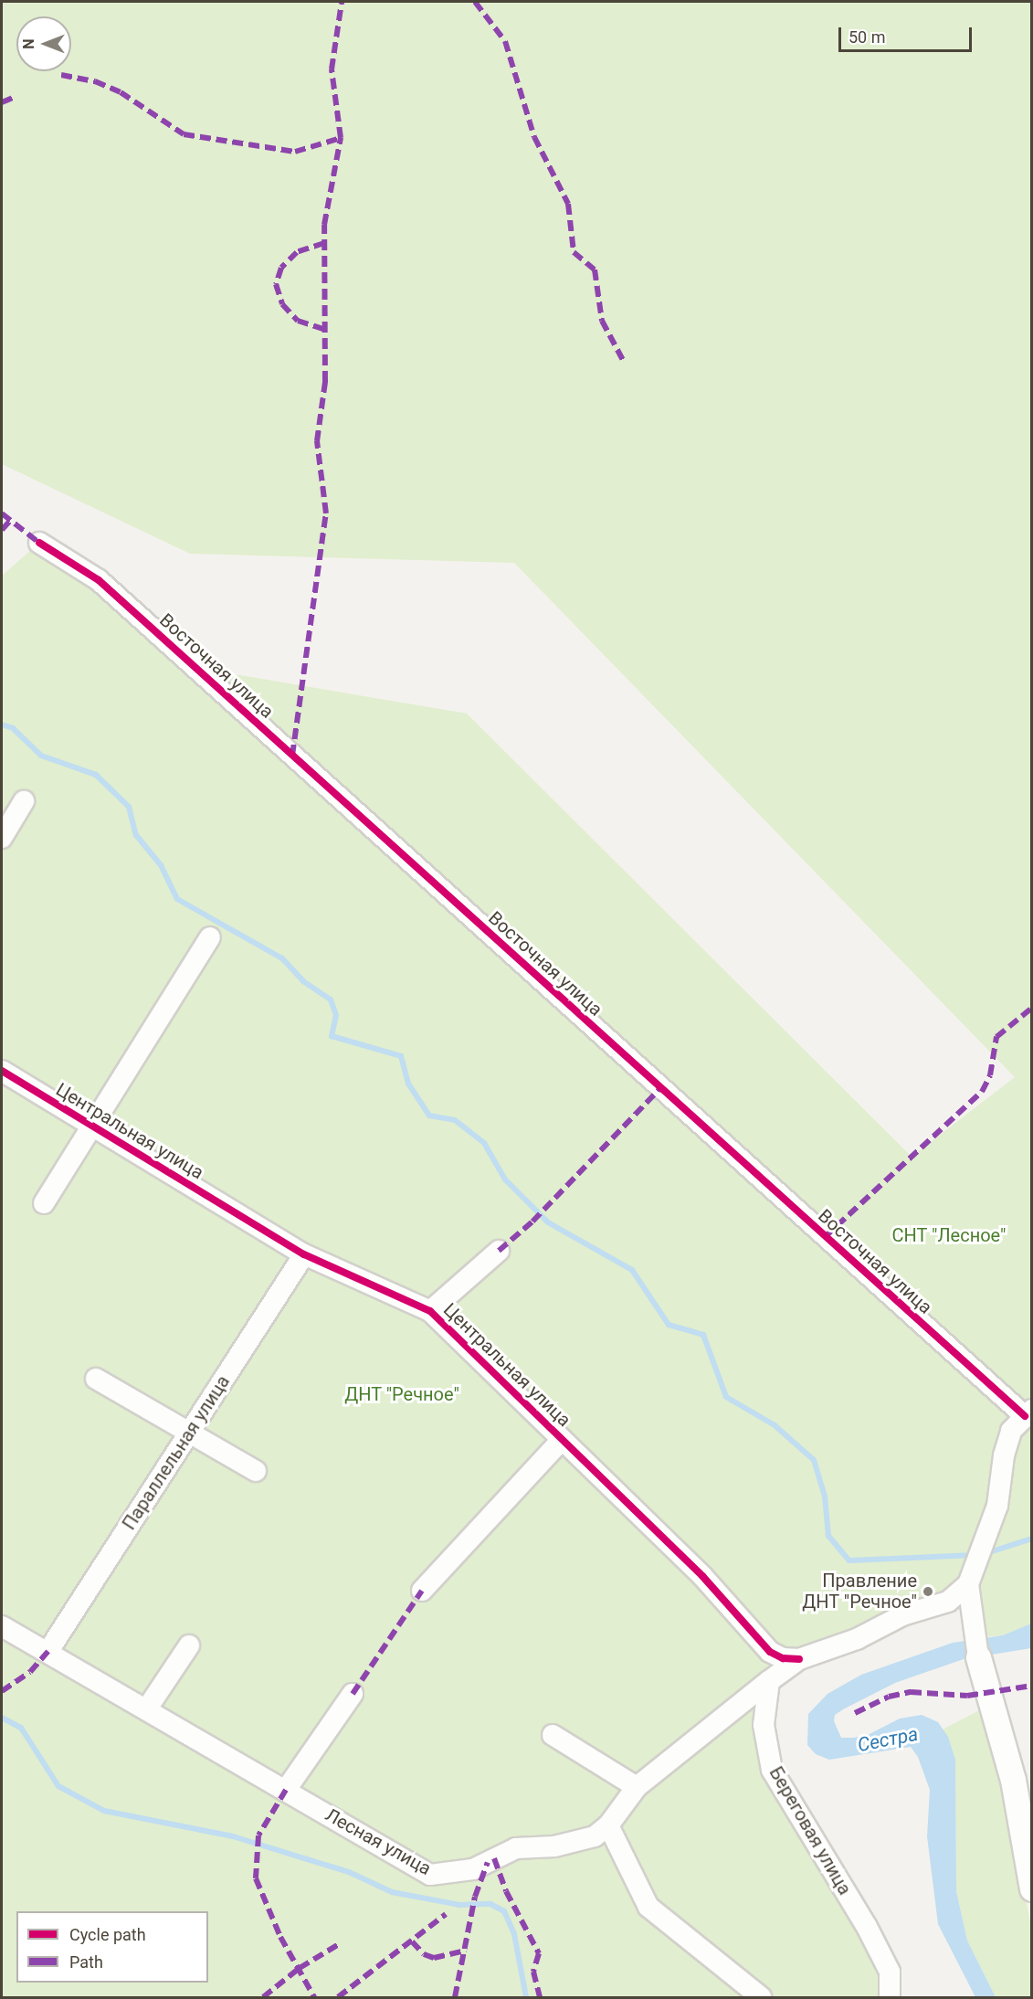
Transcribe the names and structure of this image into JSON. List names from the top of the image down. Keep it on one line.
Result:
{"streets":{"street":["Восточная улица","Центральная улица","Параллельная улица","Береговая улица","Лесная улица"]},"crossings":[["Центральная улица","Параллельная улица"],["Параллельная улица","Лесная улица"],["Береговая улица","Лесная улица"]],"water":["Сестра"],"parks":["СНТ \"Лесное\"","ДНТ \"Речное\""],"places":["Правление ДНТ \"Речное\""],"legend":["Cycle path","Path"],"scale_bar":"50 m","north":"left"}
